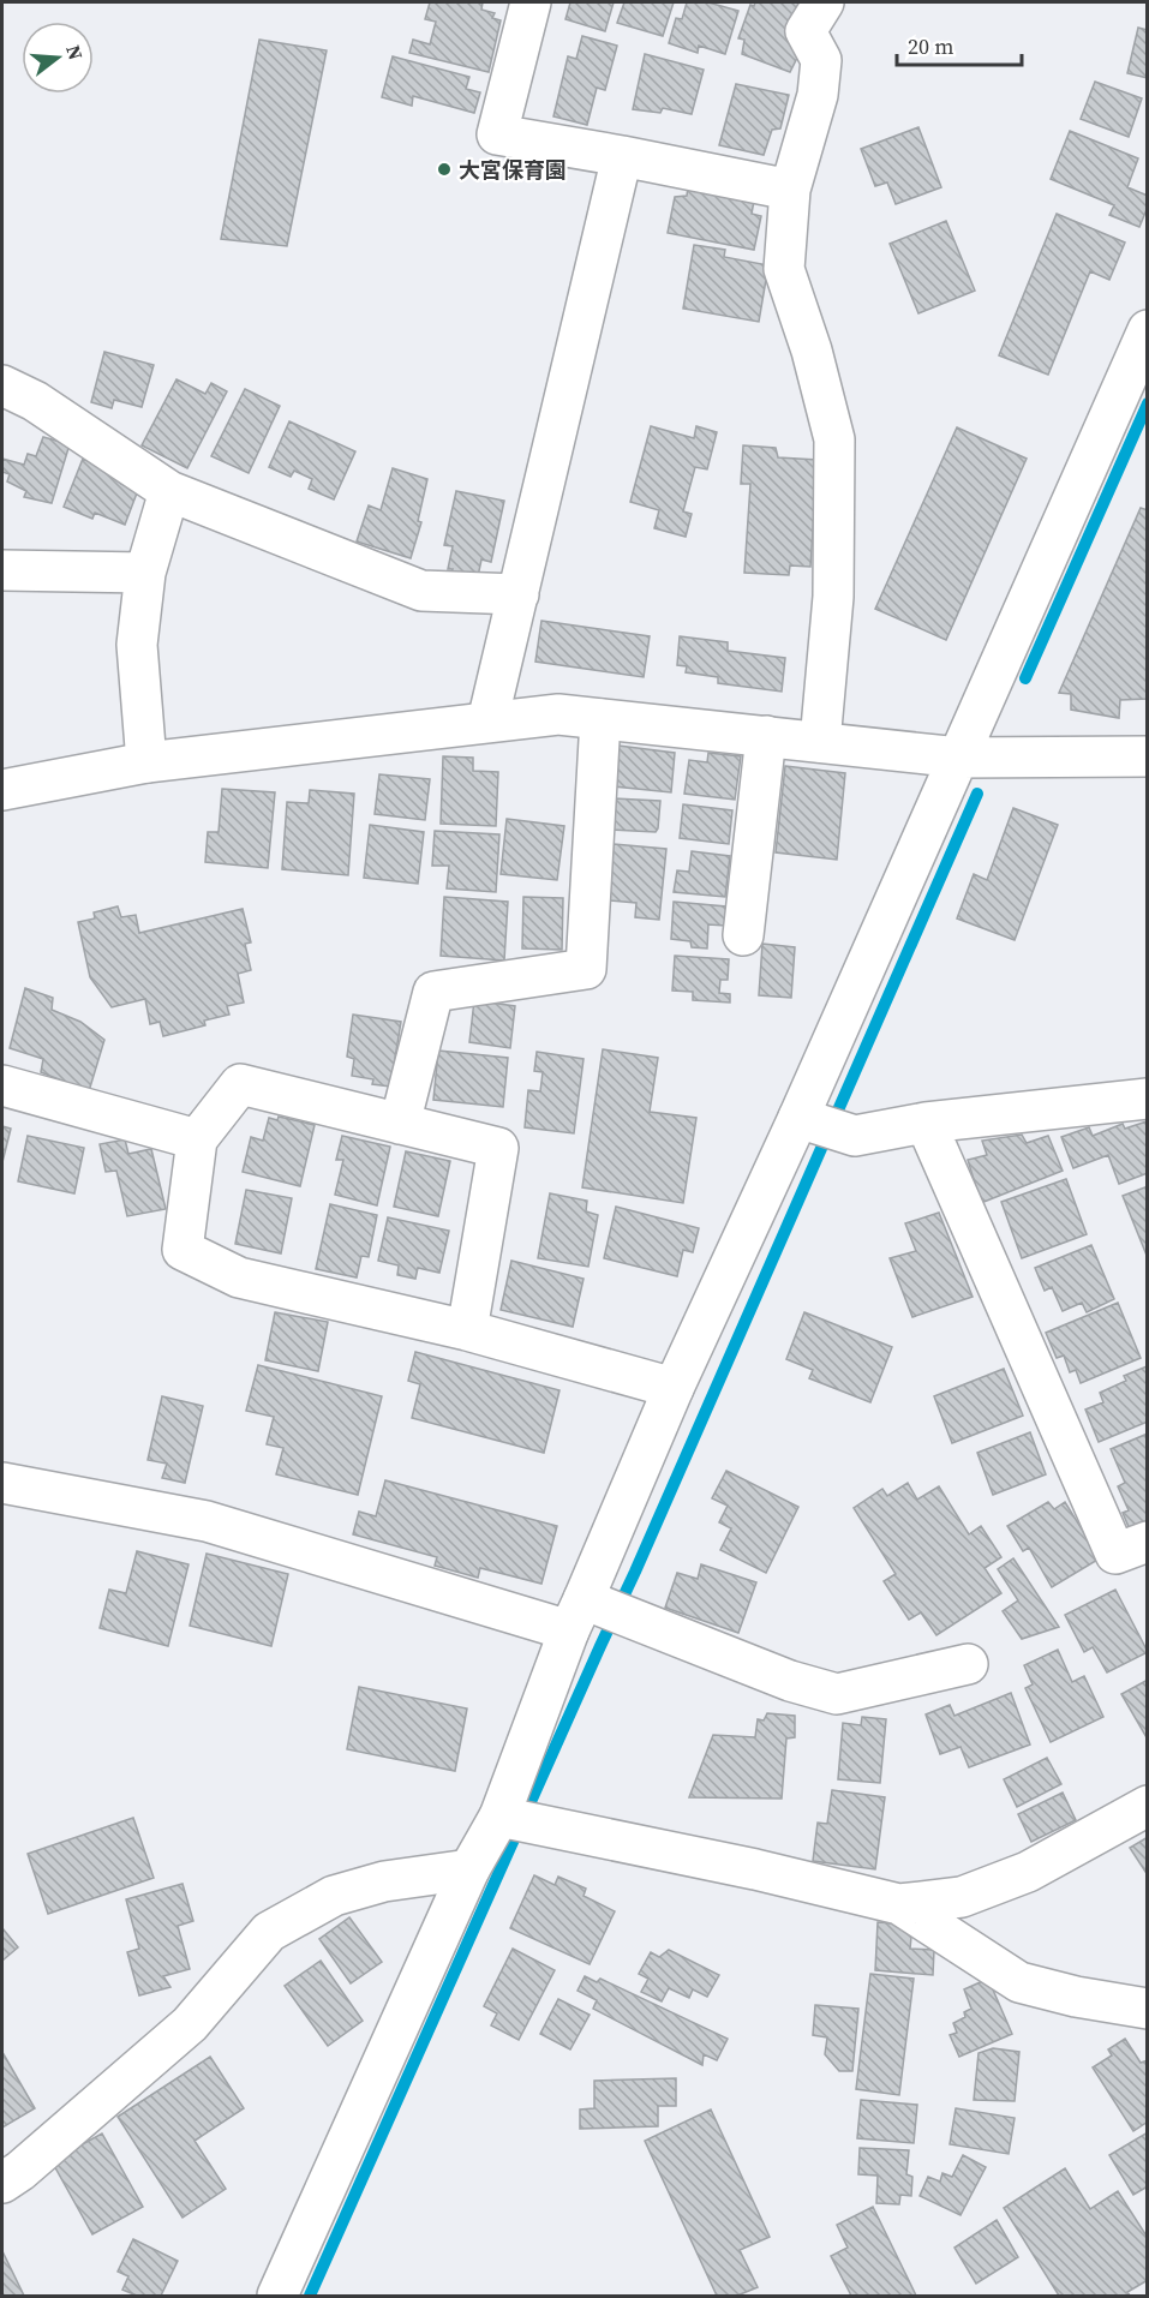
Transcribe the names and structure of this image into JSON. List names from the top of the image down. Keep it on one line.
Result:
{"places":["大宮保育園"],"scale_bar":"20 m","north":"right"}
